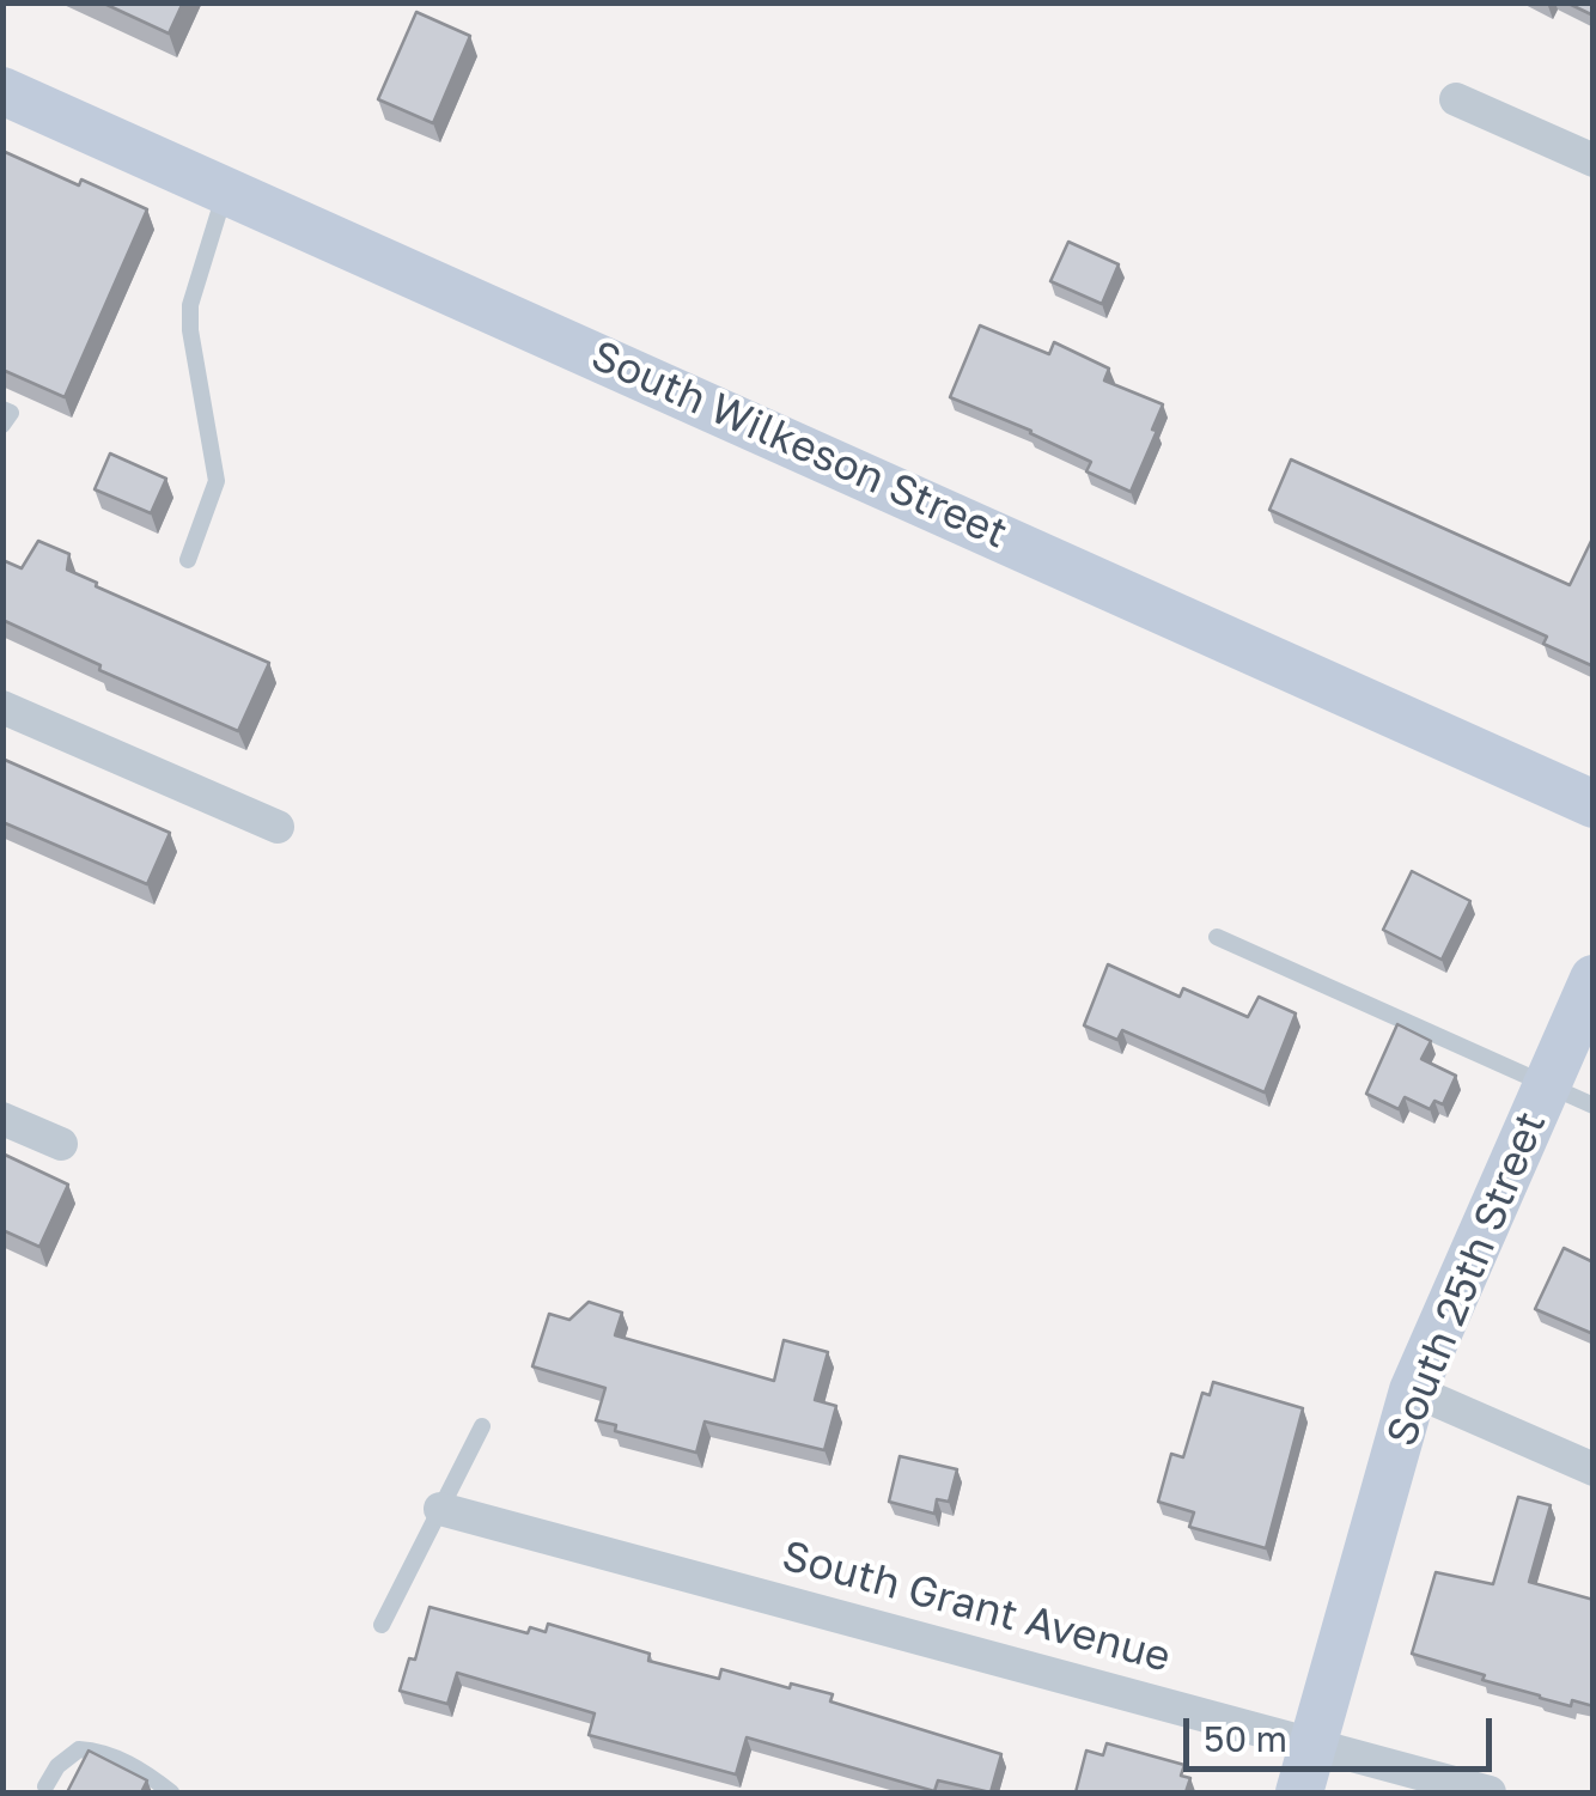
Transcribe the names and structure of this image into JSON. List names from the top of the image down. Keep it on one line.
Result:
{"streets":{"street":["South Wilkeson Street","South 25th Street","South Grant Avenue"]},"crossings":[["South 25th Street","South Grant Avenue"]],"scale_bar":"50 m"}
